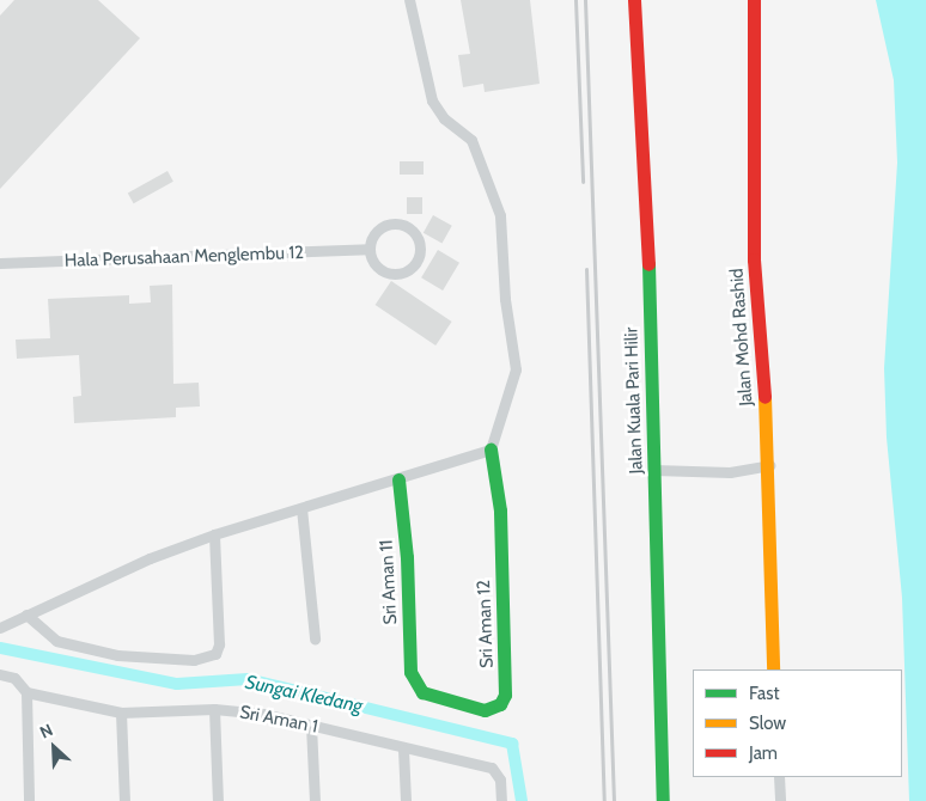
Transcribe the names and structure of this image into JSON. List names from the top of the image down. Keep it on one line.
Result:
{"streets":{"street":["Hala Perusahaan Menglembu 12","Jalan Mohd Rashid","Jalan Kuala Pari Hilir","Sri Aman 11","Sri Aman 12","Sri Aman 1"]},"crossings":[["Sri Aman 11","Sri Aman 12"]],"water":["Sungai Kledang"],"legend":["Fast","Slow","Jam"],"north":"top left"}
